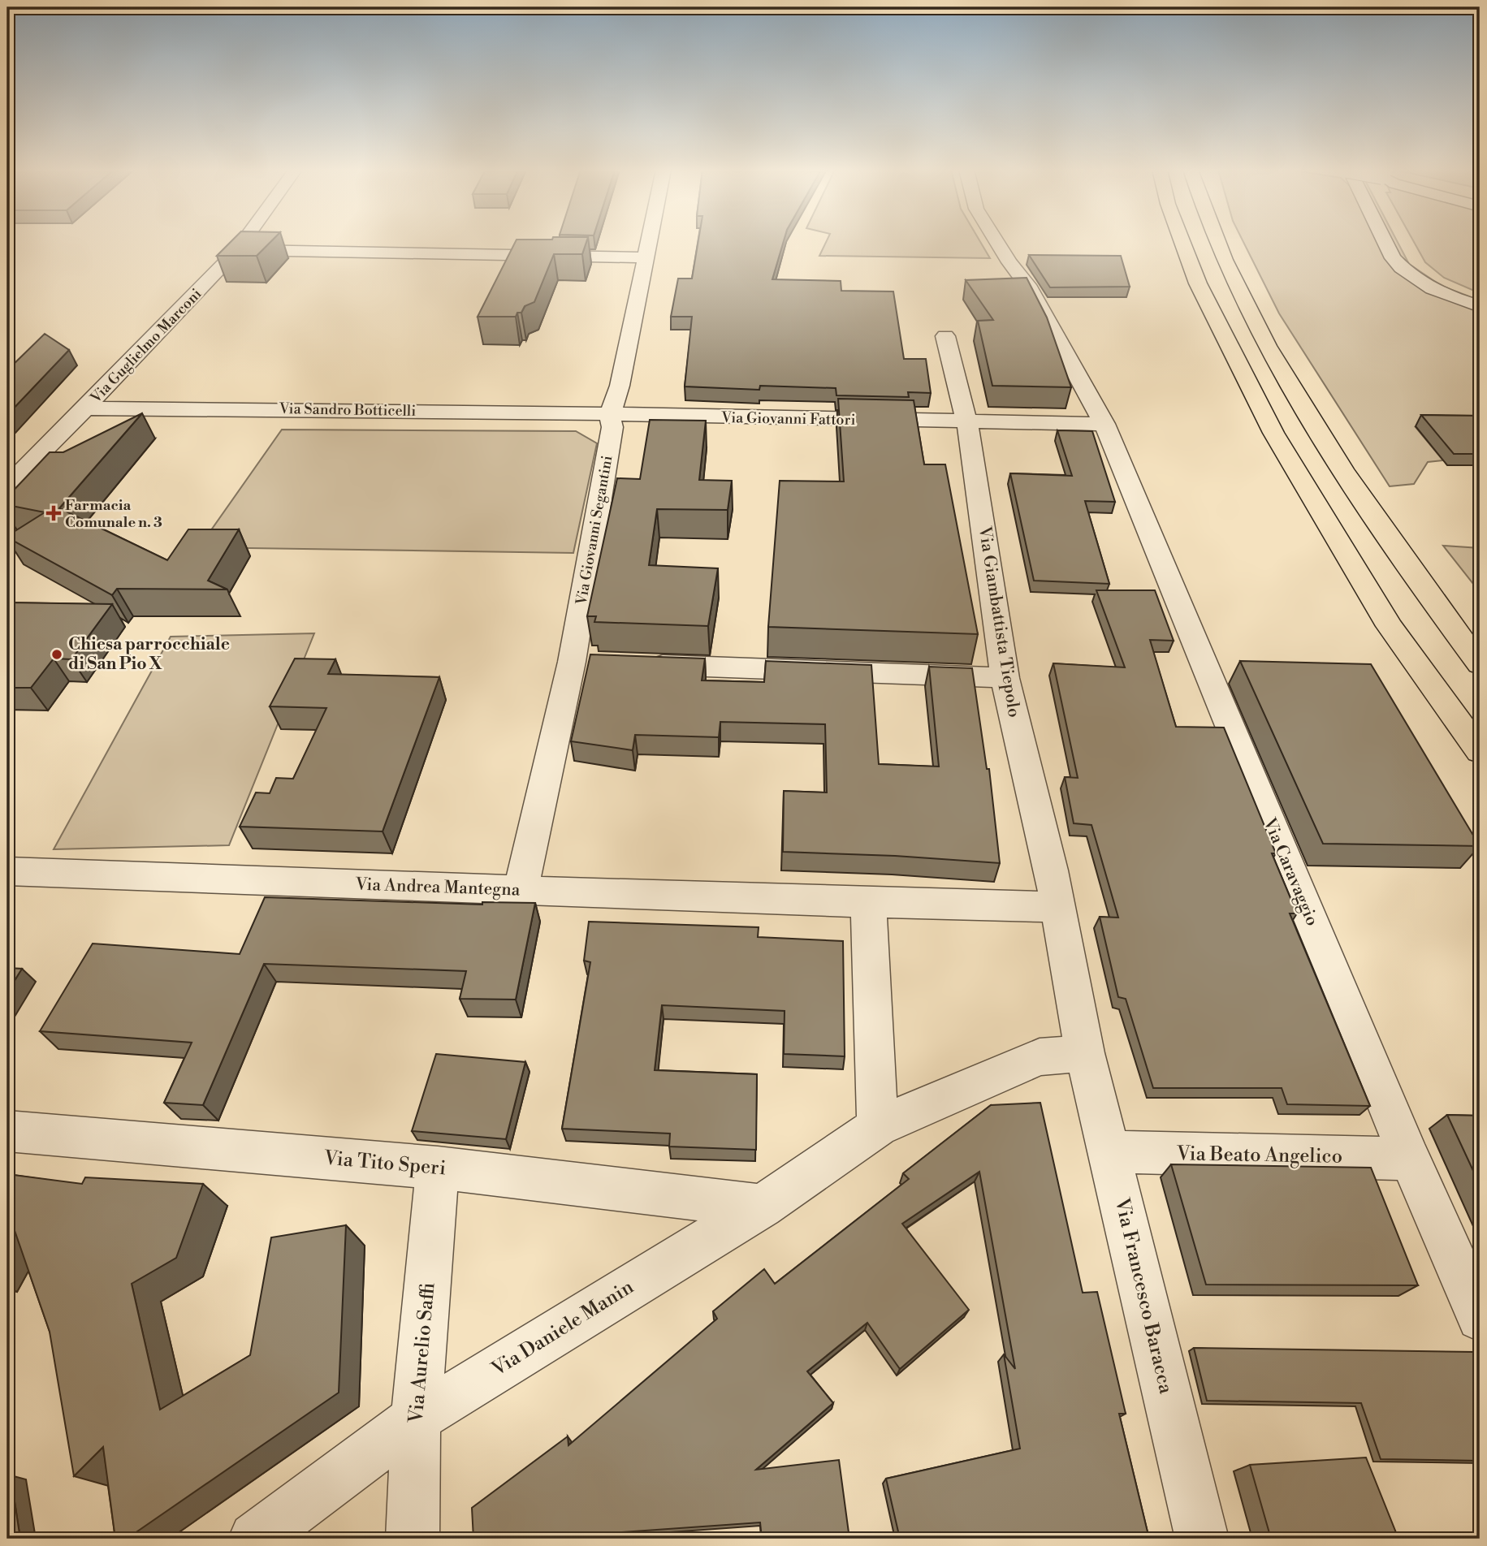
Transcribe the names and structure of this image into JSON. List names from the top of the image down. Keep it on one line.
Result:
{"streets":{"street":["Via Guglielmo Marconi","Via Sandro Botticelli","Via Giovanni Fattori","Via Giovanni Segantini","Via Giambattista Tiepolo","Via Caravaggio","Via Andrea Mantegna","Via Beato Angelico","Via Tito Speri","Via Francesco Baracca","Via Daniele Manin","Via Aurelio Saffi"]},"crossings":[["Via Guglielmo Marconi","Via Sandro Botticelli"],["Via Sandro Botticelli","Via Giovanni Fattori"],["Via Sandro Botticelli","Via Giovanni Segantini"],["Via Giovanni Fattori","Via Giovanni Segantini"],["Via Giovanni Fattori","Via Giambattista Tiepolo"],["Via Giovanni Fattori","Via Caravaggio"],["Via Giovanni Segantini","Via Andrea Mantegna"],["Via Giambattista Tiepolo","Via Andrea Mantegna"],["Via Giambattista Tiepolo","Via Francesco Baracca"],["Via Giambattista Tiepolo","Via Daniele Manin"],["Via Caravaggio","Via Beato Angelico"],["Via Beato Angelico","Via Francesco Baracca"],["Via Tito Speri","Via Daniele Manin"],["Via Tito Speri","Via Aurelio Saffi"],["Via Francesco Baracca","Via Daniele Manin"],["Via Daniele Manin","Via Aurelio Saffi"]],"places":{"health":["Farmacia Comunale n. 3"],"other":["Chiesa parrocchiale di San Pio X"]}}
